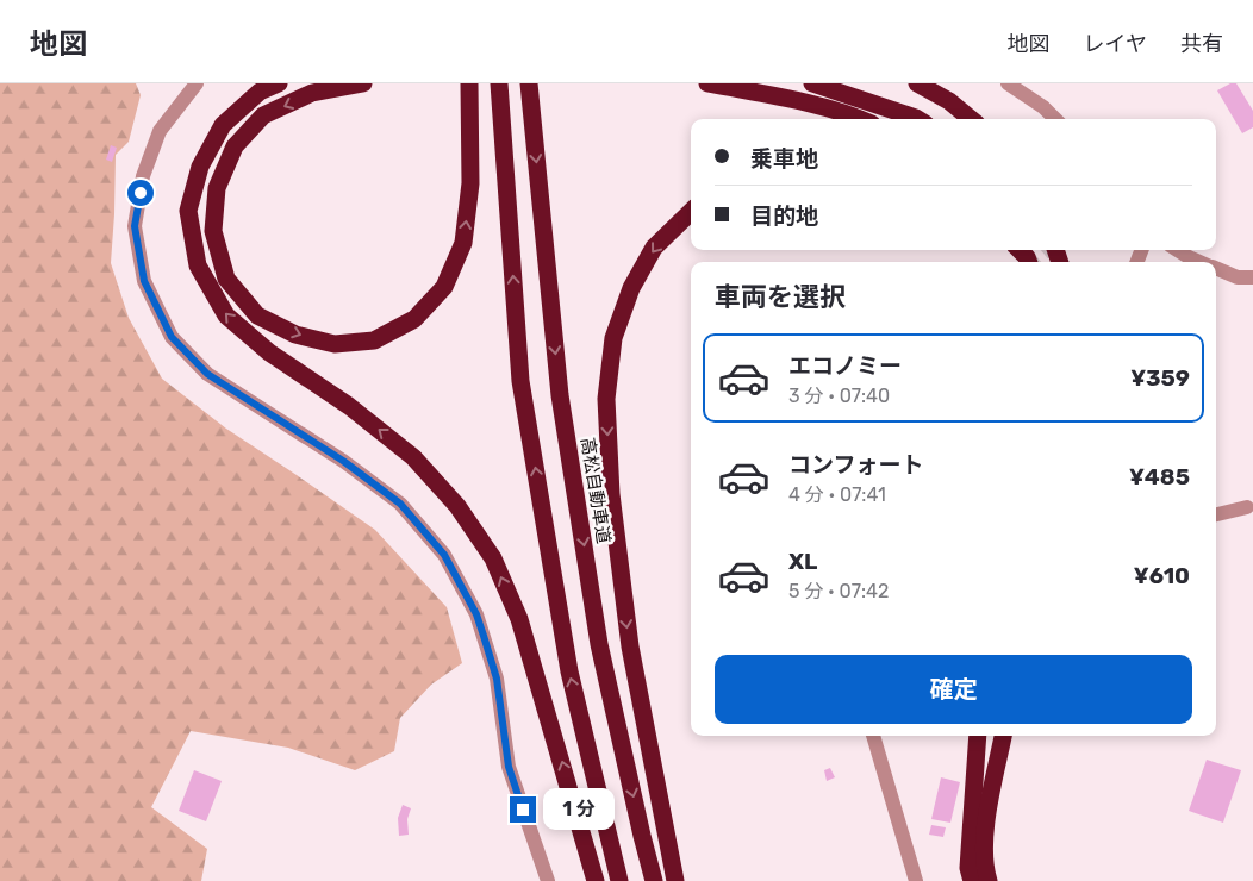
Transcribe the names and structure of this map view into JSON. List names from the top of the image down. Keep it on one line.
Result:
{"streets":{"highway":["高松自動車道"]},"page":{"header":"地図","nav":["地図","レイヤ","共有"],"banner":["乗車地","目的地"],"heading":"車両を選択","list":[{"name":"エコノミー","note":"3 分 · 07:40","value":"¥359"},{"name":"コンフォート","note":"4 分 · 07:41","value":"¥485"},{"name":"XL","note":"5 分 · 07:42","value":"¥610"}],"buttons":"確定","bubble":"1 分"}}
